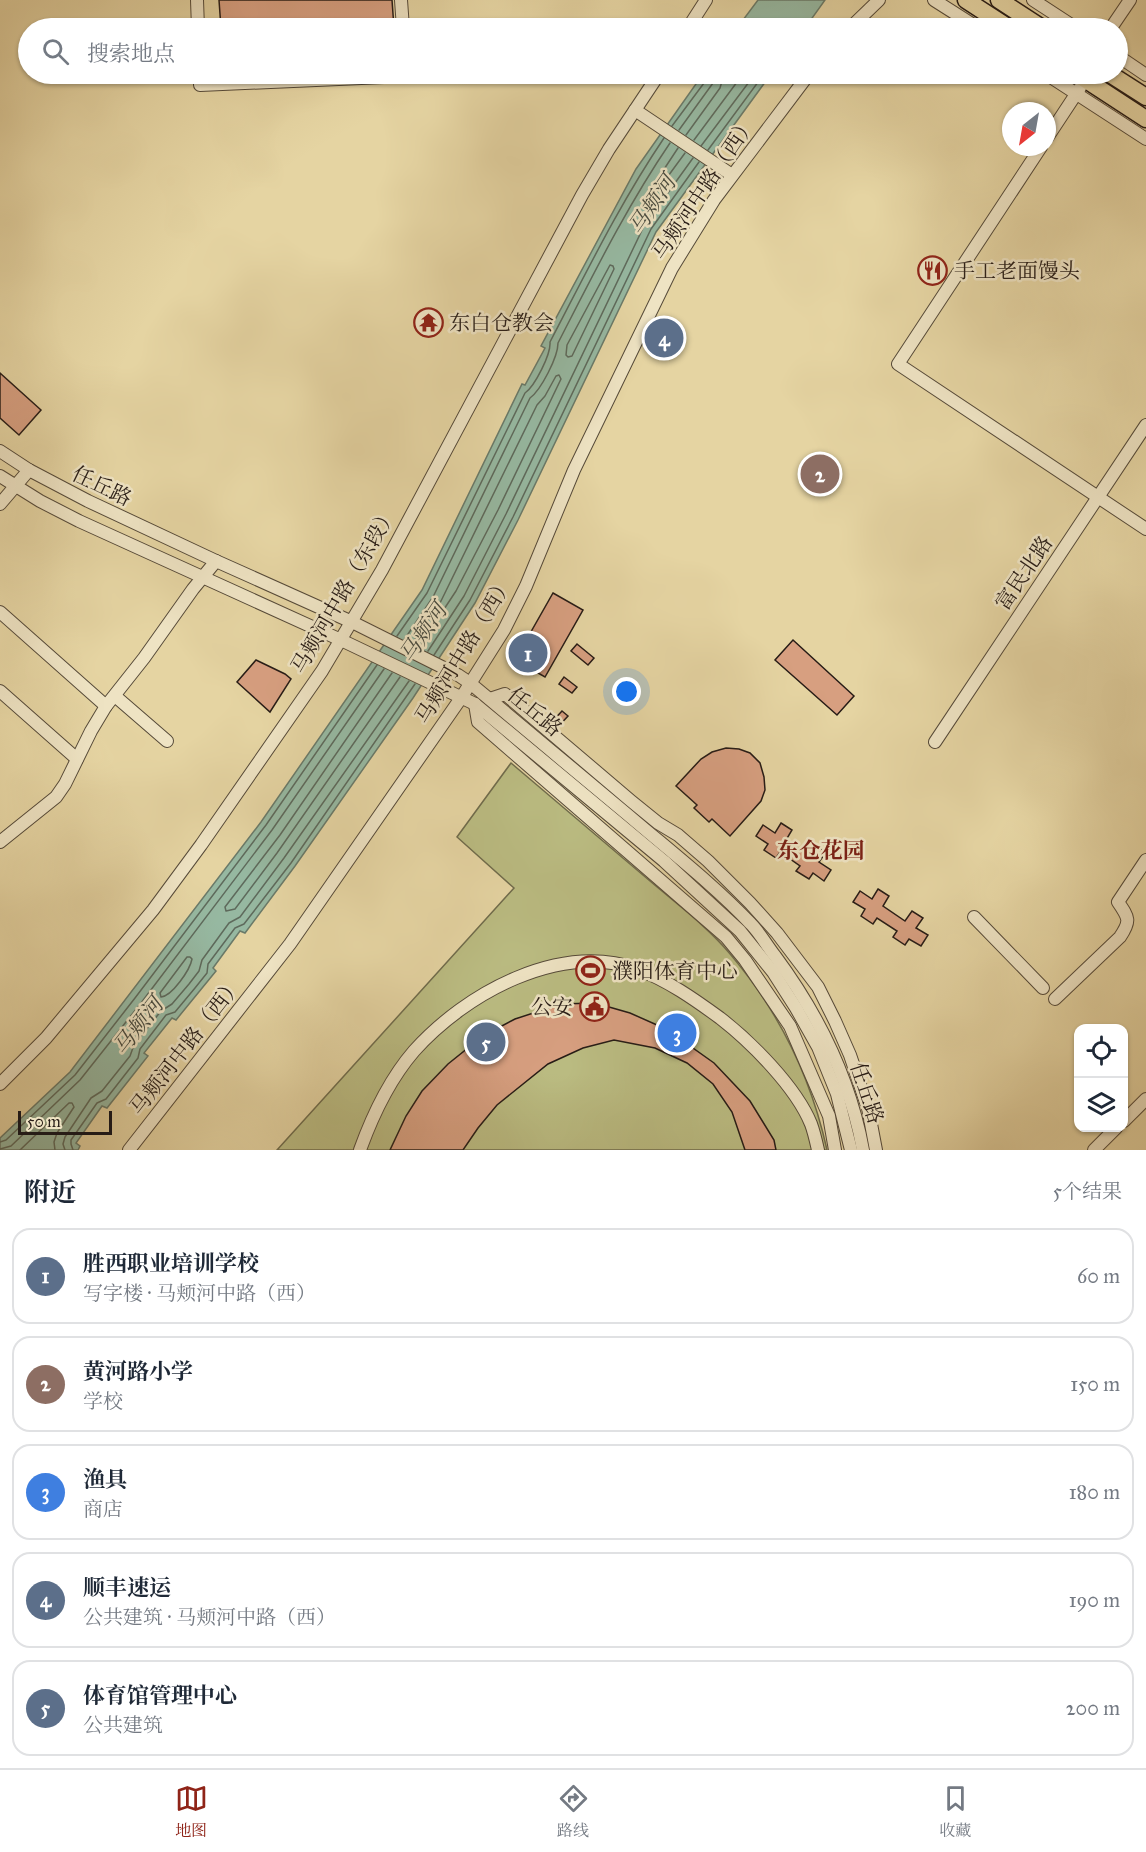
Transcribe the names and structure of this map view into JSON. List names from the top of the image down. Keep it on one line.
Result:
{"streets":{"street":["马颊河中路（西）","任丘路","富民北路","马颊河中路（东段）"]},"crossings":[["马颊河中路（西）","任丘路"],["任丘路","马颊河中路（东段）"]],"districts":["东仓花园"],"water":["马颊河"],"places":{"restaurant":["手工老面馒头"],"temple":["东白仓教会"],"sports":["濮阳体育中心"],"public building":["公安"]},"scale_bar":"50 m","north":"bottom left","page":{"search":"搜索地点","pins":["4","2","1","3","5"],"scale":"50 m","heading":["附近","5个结果"],"list":[{"mark":"1","name":"胜西职业培训学校","note":"写字楼 · 马颊河中路（西）","value":"60 m"},{"mark":"2","name":"黄河路小学","note":"学校","value":"150 m"},{"mark":"3","name":"渔具","note":"商店","value":"180 m"},{"mark":"4","name":"顺丰速运","note":"公共建筑 · 马颊河中路（西）","value":"190 m"},{"mark":"5","name":"体育馆管理中心","note":"公共建筑","value":"200 m"}],"nav":["地图","路线","收藏"]}}
